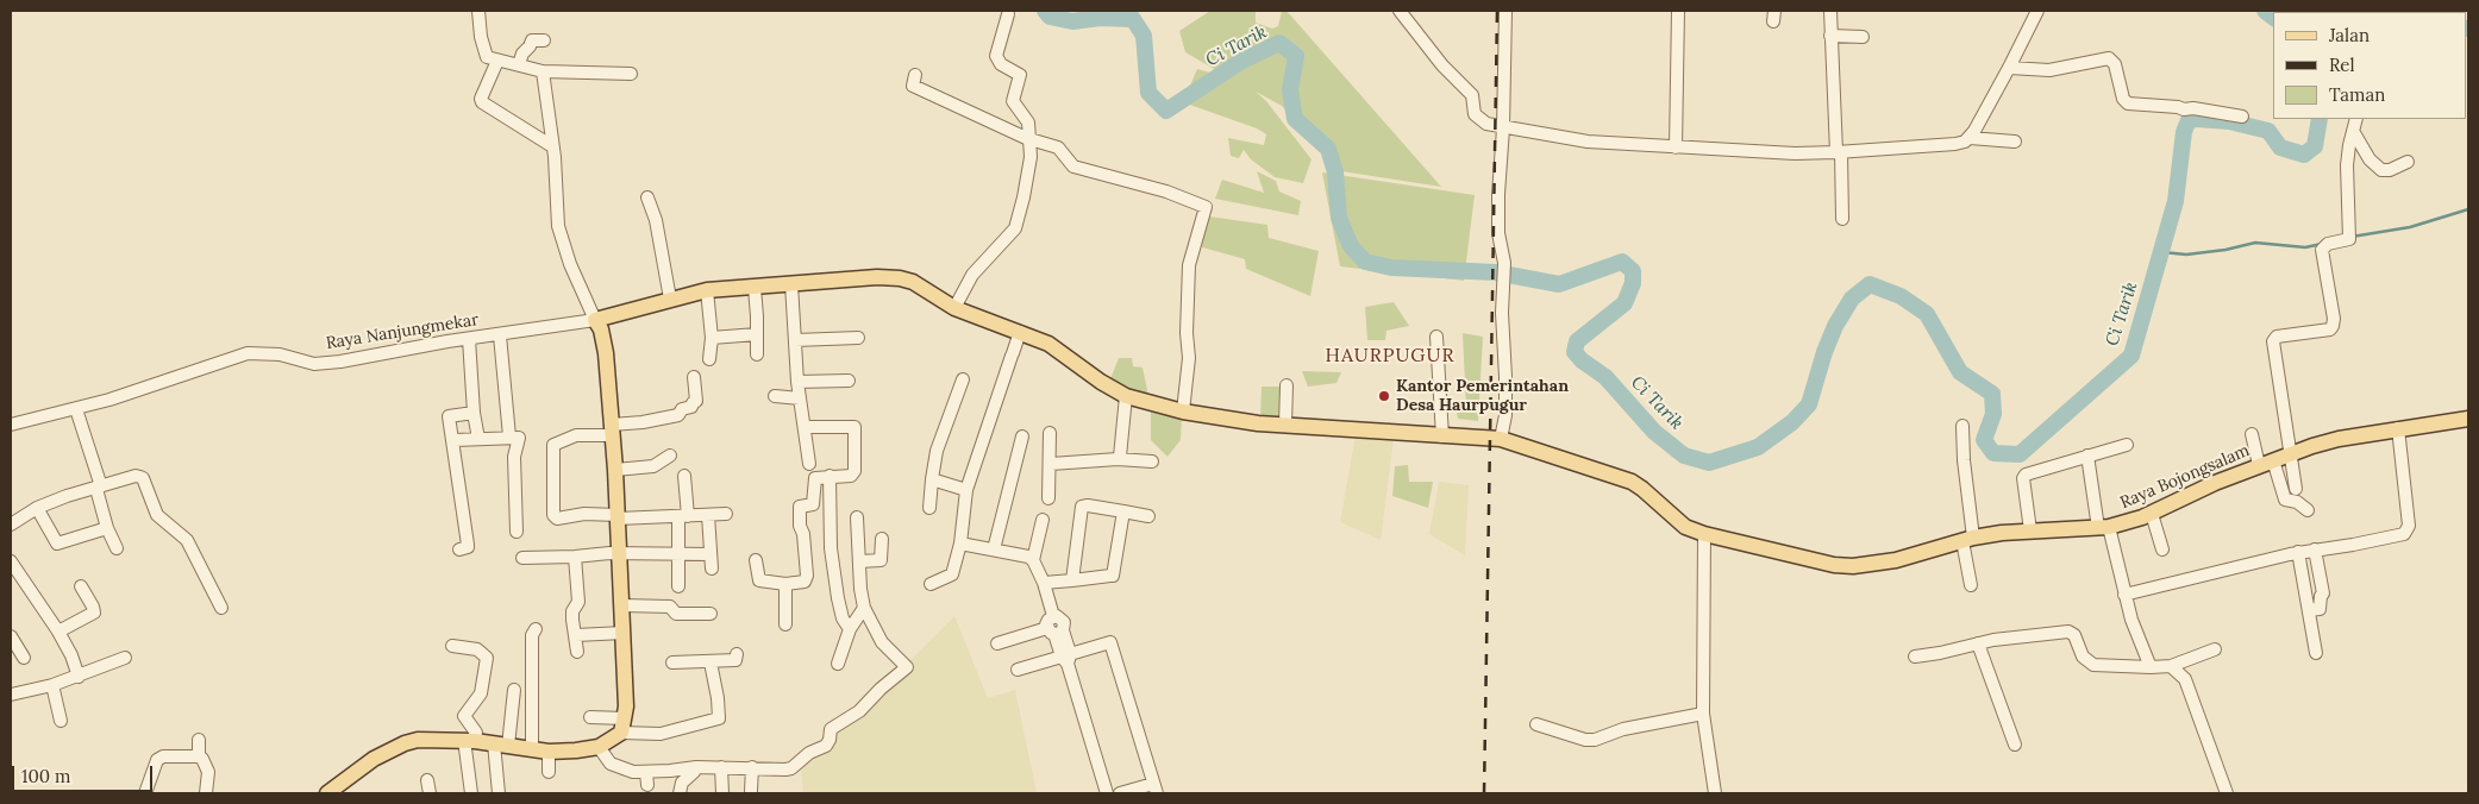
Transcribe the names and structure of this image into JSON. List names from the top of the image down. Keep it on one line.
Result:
{"streets":{"main road":["Raya Nanjungmekar","Raya Bojongsalam"]},"crossings":[["Raya Nanjungmekar","Raya Bojongsalam"]],"districts":["HAURPUGUR"],"water":["Ci Tarik"],"places":["Kantor Pemerintahan Desa Haurpugur"],"legend":["Jalan","Rel","Taman"],"scale_bar":"100 m"}
